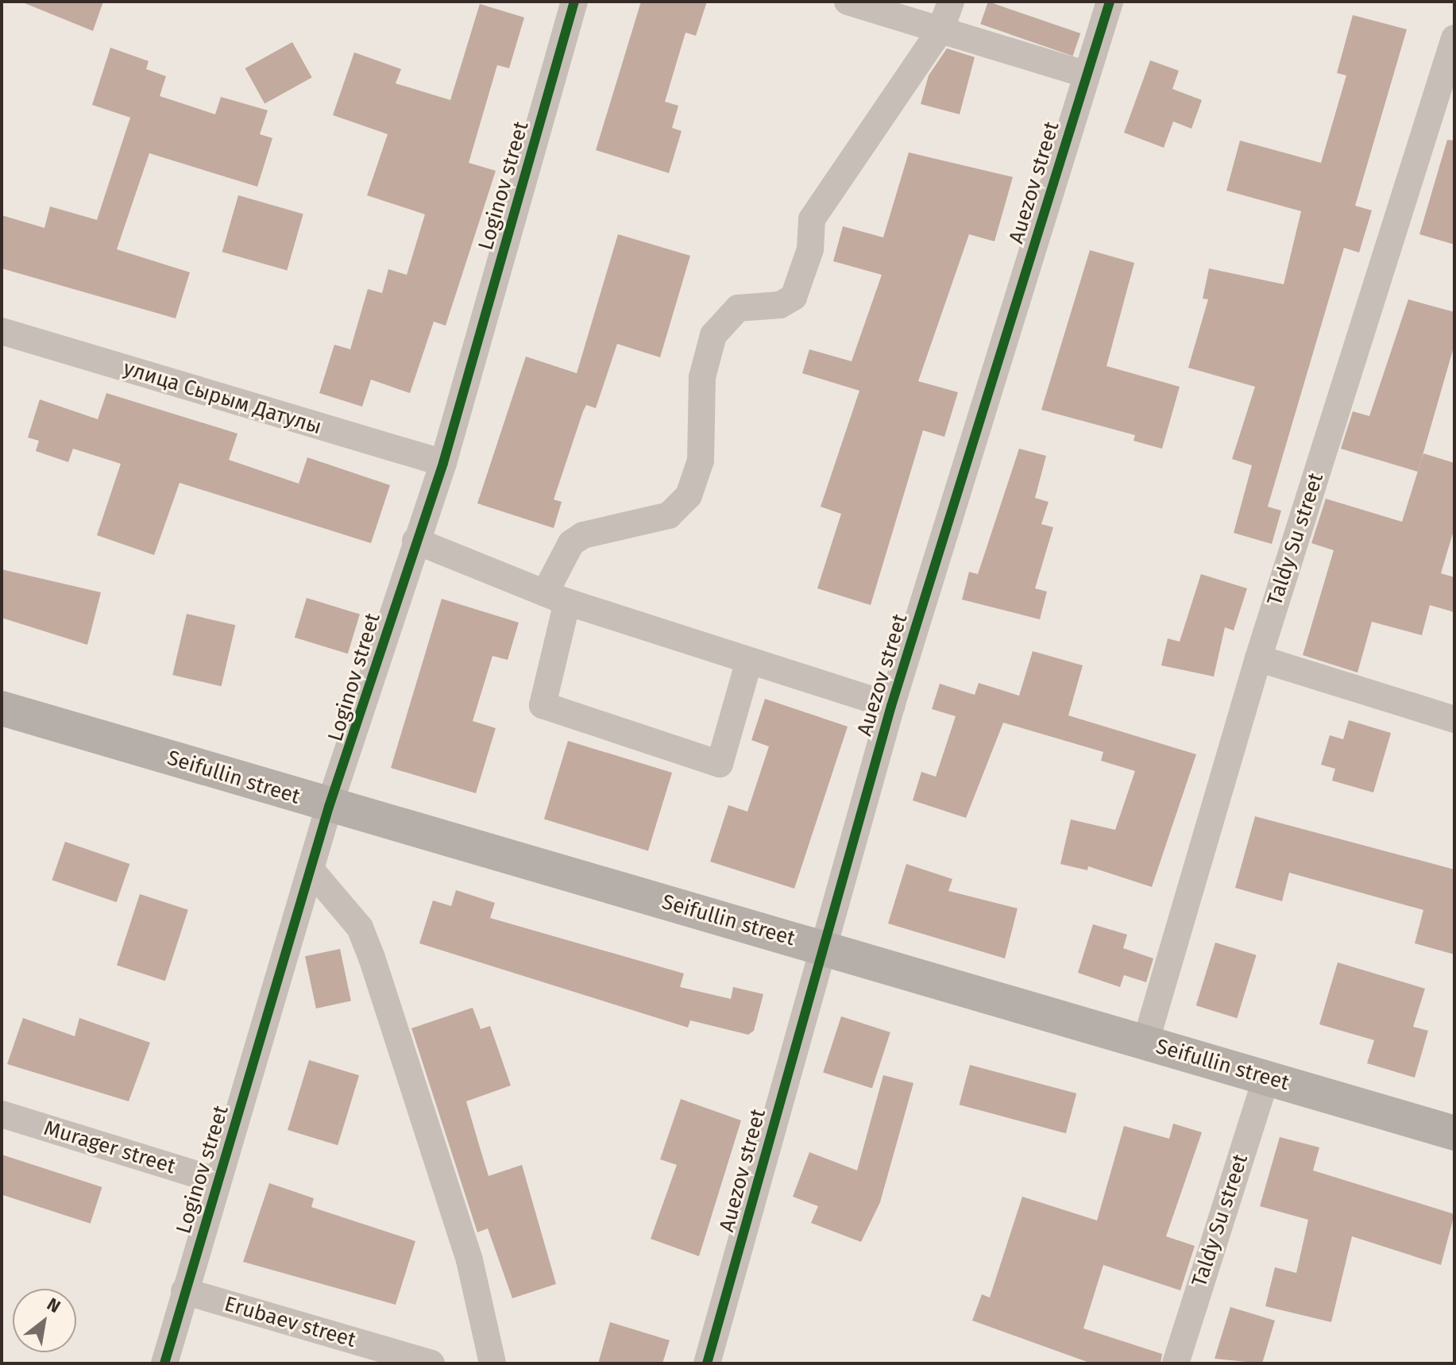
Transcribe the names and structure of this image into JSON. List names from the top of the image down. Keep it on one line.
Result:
{"streets":{"main road":["Seifullin street"],"street":["Auezov street","Loginov street","улица Сырым Датулы","Taldy Su street","Murager street","Erubaev street"]},"crossings":[["Auezov street","Seifullin street"],["Loginov street","улица Сырым Датулы"],["Loginov street","Seifullin street"],["Loginov street","Murager street"],["Loginov street","Erubaev street"],["Taldy Su street","Seifullin street"]],"north":"top right"}
